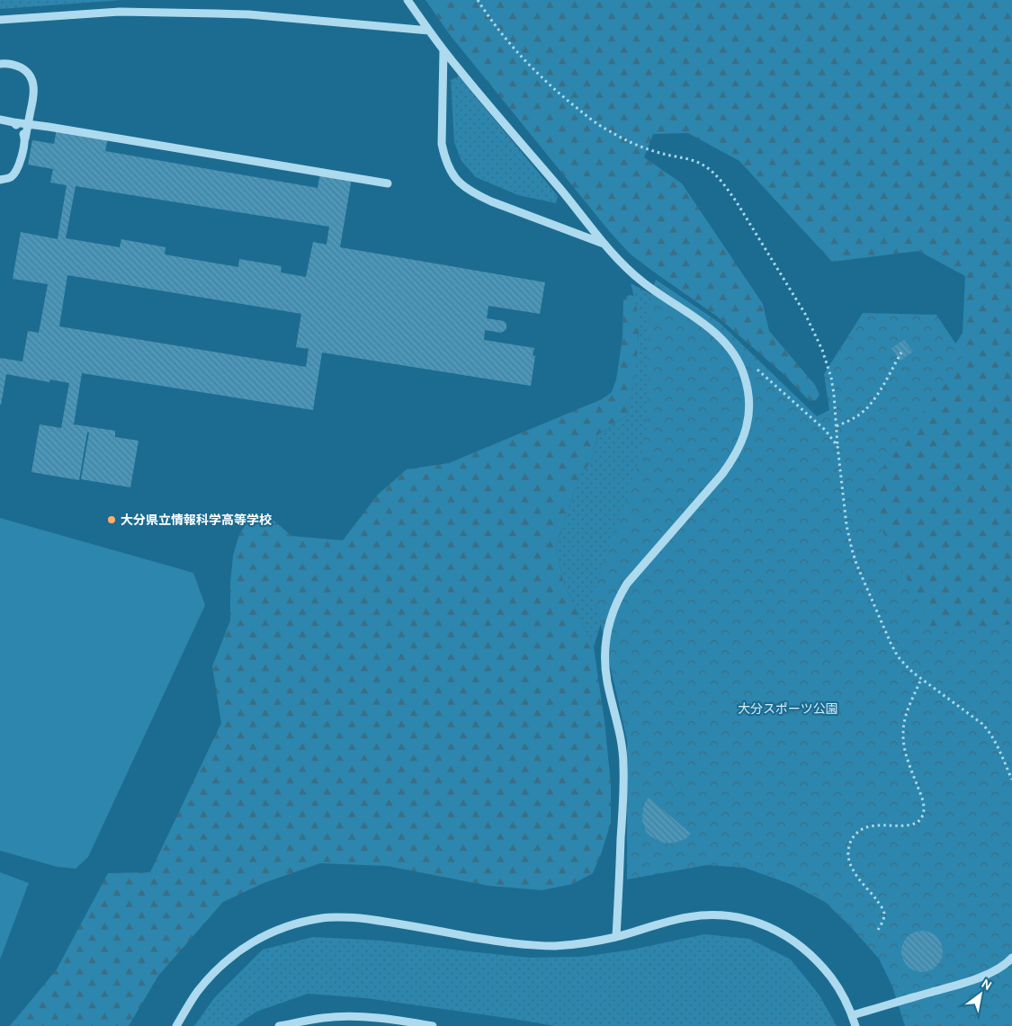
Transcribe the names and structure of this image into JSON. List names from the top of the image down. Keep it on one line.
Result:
{"parks":["大分スポーツ公園"],"places":["大分県立情報科学高等学校"],"north":"top right"}
